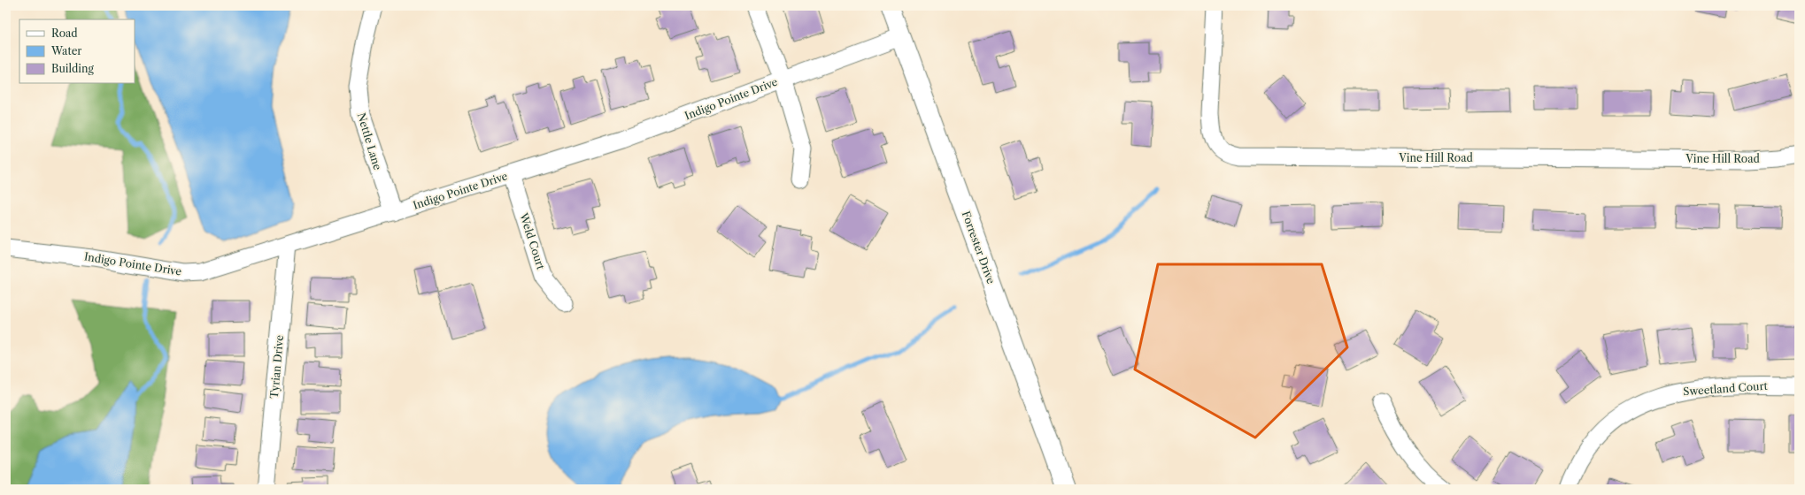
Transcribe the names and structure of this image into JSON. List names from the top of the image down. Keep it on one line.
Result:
{"streets":{"street":["Indigo Pointe Drive","Nettle Lane","Vine Hill Road","Weld Court","Forrester Drive","Tyrian Drive","Sweetland Court"]},"crossings":[["Indigo Pointe Drive","Nettle Lane"],["Indigo Pointe Drive","Weld Court"],["Indigo Pointe Drive","Forrester Drive"],["Indigo Pointe Drive","Tyrian Drive"]],"legend":["Road","Water","Building"]}
